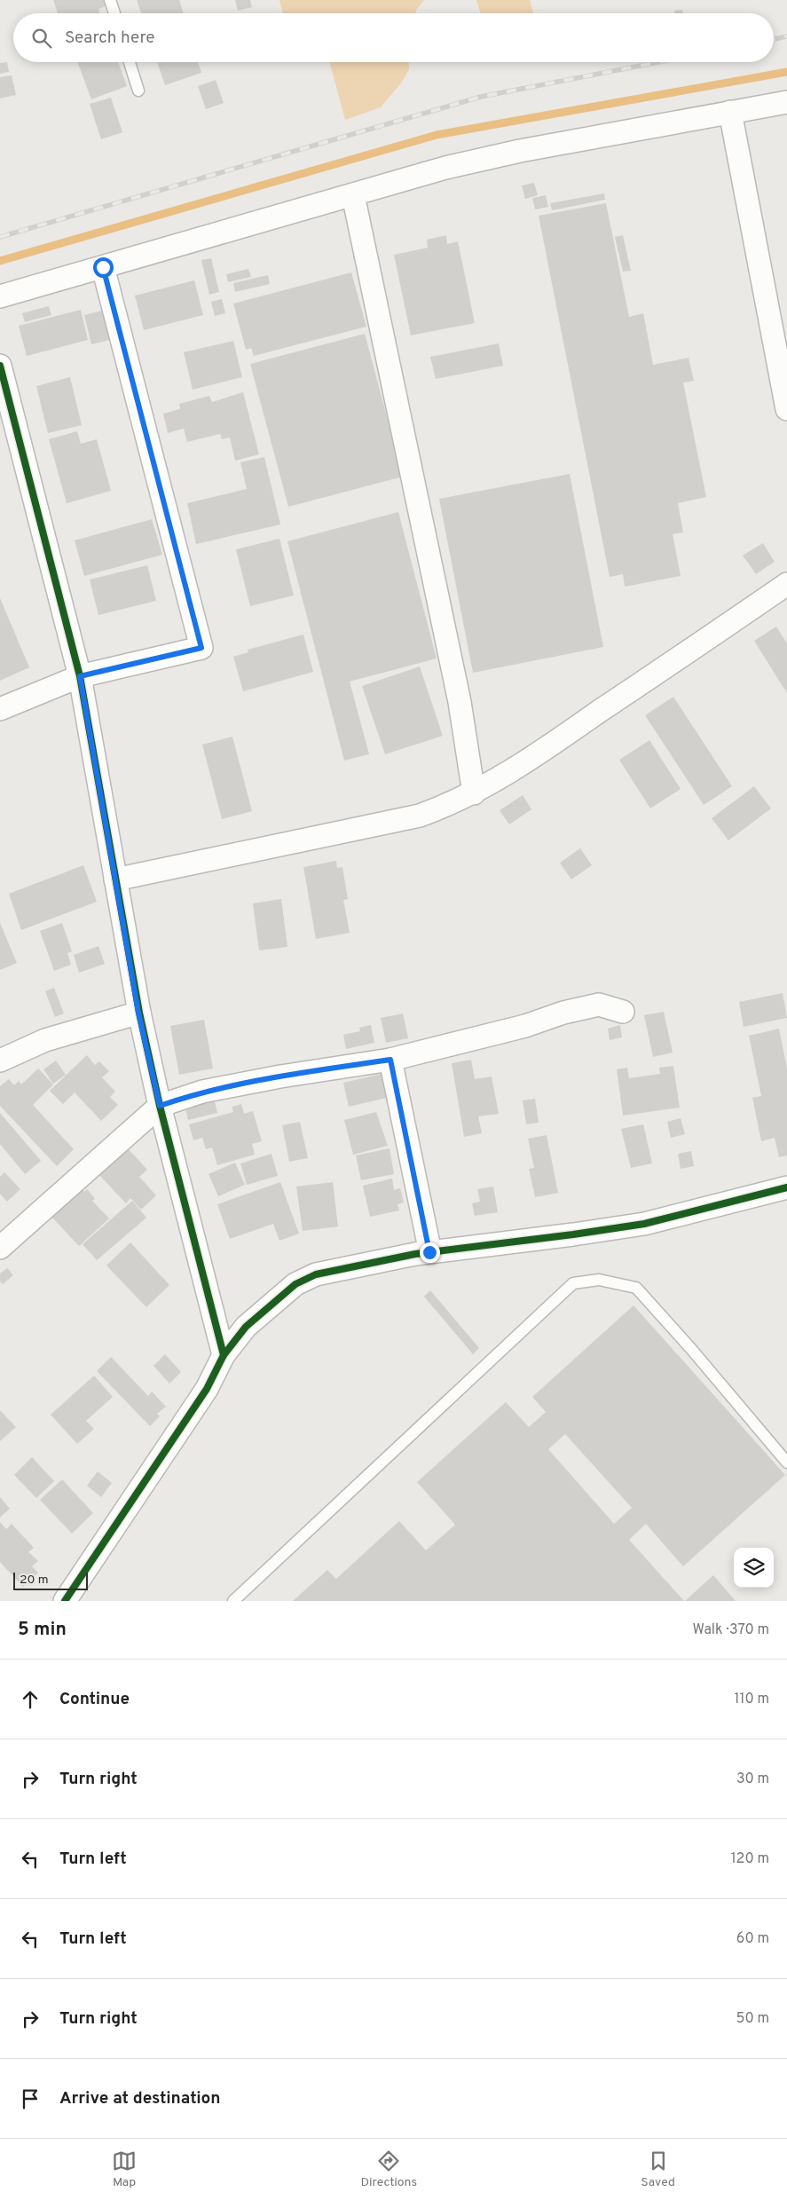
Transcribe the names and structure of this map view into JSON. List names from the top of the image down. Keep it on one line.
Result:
{"scale_bar":"20 m","page":{"search":"Search here","scale":"20 m","heading":["5 min","Walk · 370 m"],"list":[["Continue","110 m"],["Turn right","30 m"],["Turn left","120 m"],["Turn left","60 m"],["Turn right","50 m"],"Arrive at destination"],"nav":["Map","Directions","Saved"]}}
